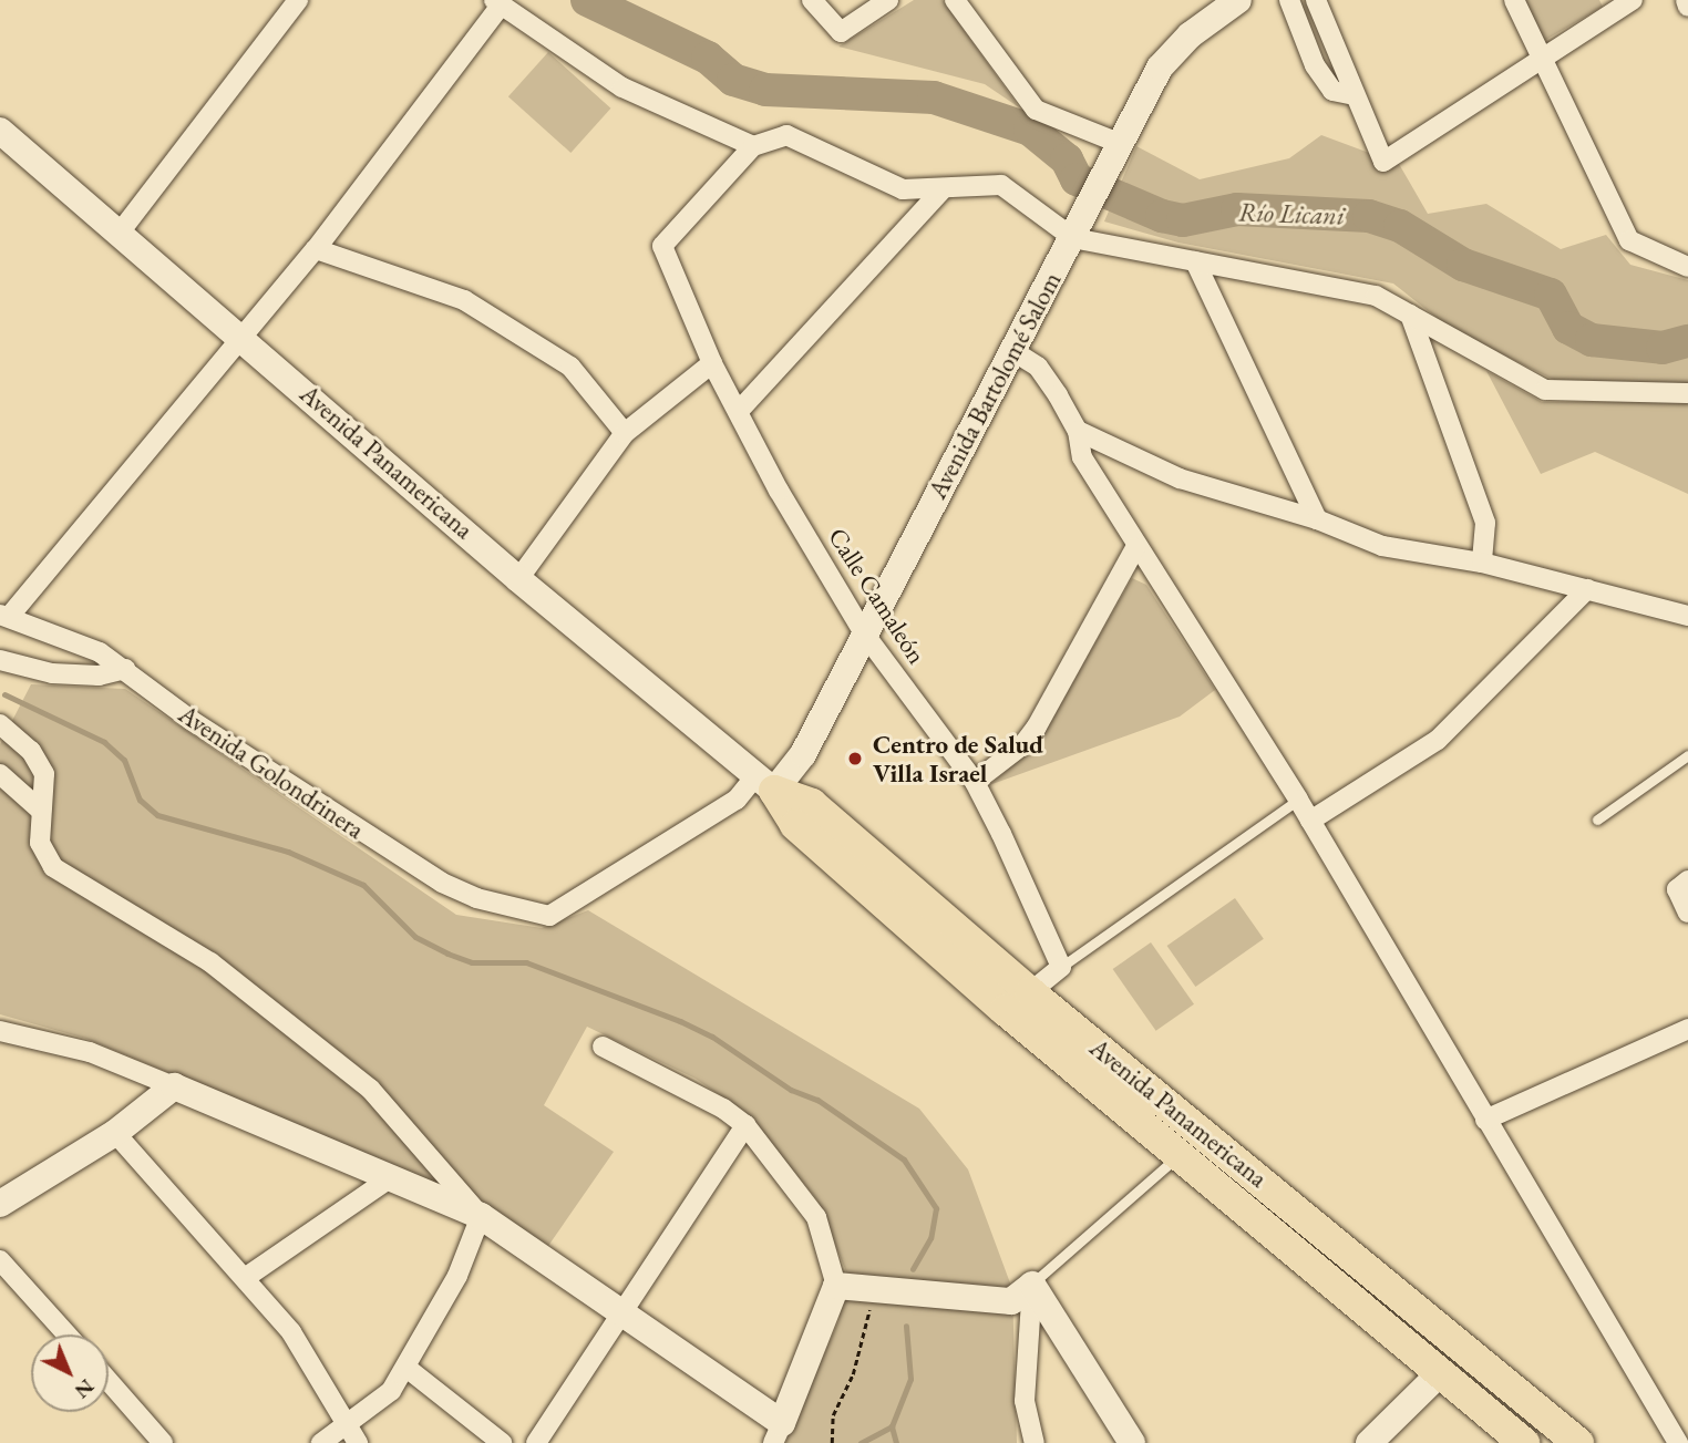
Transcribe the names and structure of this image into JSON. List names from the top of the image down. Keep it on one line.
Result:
{"streets":{"main road":["Avenida Panamericana"],"street":["Avenida Bartolomé Salom","Calle Camaleón","Avenida Golondrinera"]},"crossings":[["Avenida Bartolomé Salom","Avenida Panamericana"],["Avenida Bartolomé Salom","Calle Camaleón"],["Avenida Bartolomé Salom","Avenida Golondrinera"],["Avenida Panamericana","Avenida Golondrinera"]],"water":["Río Licani"],"places":["Centro de Salud Villa Israel"],"north":"bottom right"}
